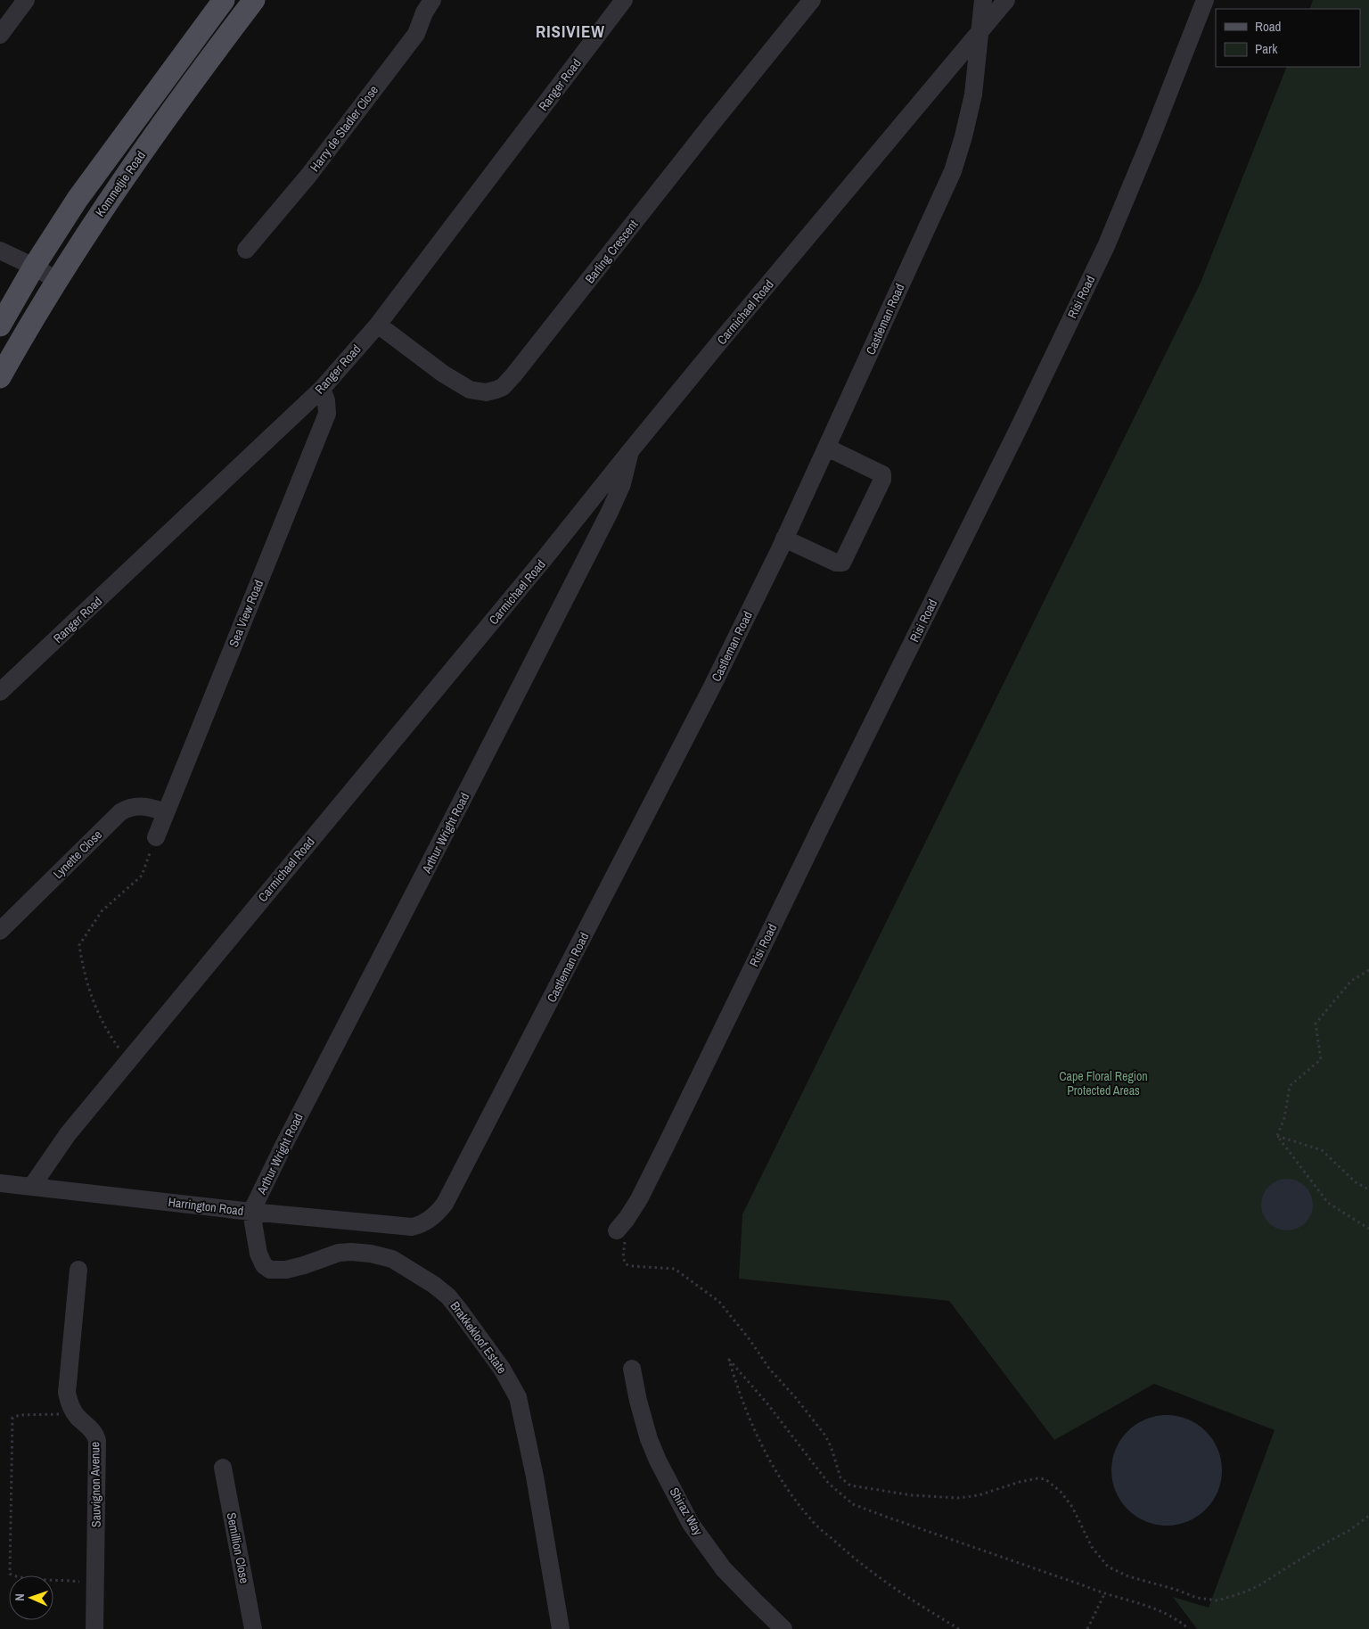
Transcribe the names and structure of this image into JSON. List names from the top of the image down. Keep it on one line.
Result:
{"streets":{"main road":["Kommetjie Road"],"street":["Ranger Road","Harry de Stadler Close","Barling Crescent","Risi Road","Carmichael Road","Castleman Road","Sea View Road","Arthur Wright Road","Lynette Close","Harrington Road","Brakkekloof Estate","Sauvignon Avenue","Shiraz Way","Semillion Close"]},"crossings":[["Ranger Road","Barling Crescent"],["Ranger Road","Sea View Road"],["Carmichael Road","Castleman Road"],["Carmichael Road","Arthur Wright Road"],["Carmichael Road","Harrington Road"],["Castleman Road","Harrington Road"],["Sea View Road","Lynette Close"],["Arthur Wright Road","Harrington Road"],["Arthur Wright Road","Brakkekloof Estate"],["Harrington Road","Brakkekloof Estate"]],"districts":["RISIVIEW"],"parks":["Cape Floral Region Protected Areas"],"legend":["Road","Park"],"north":"left"}
